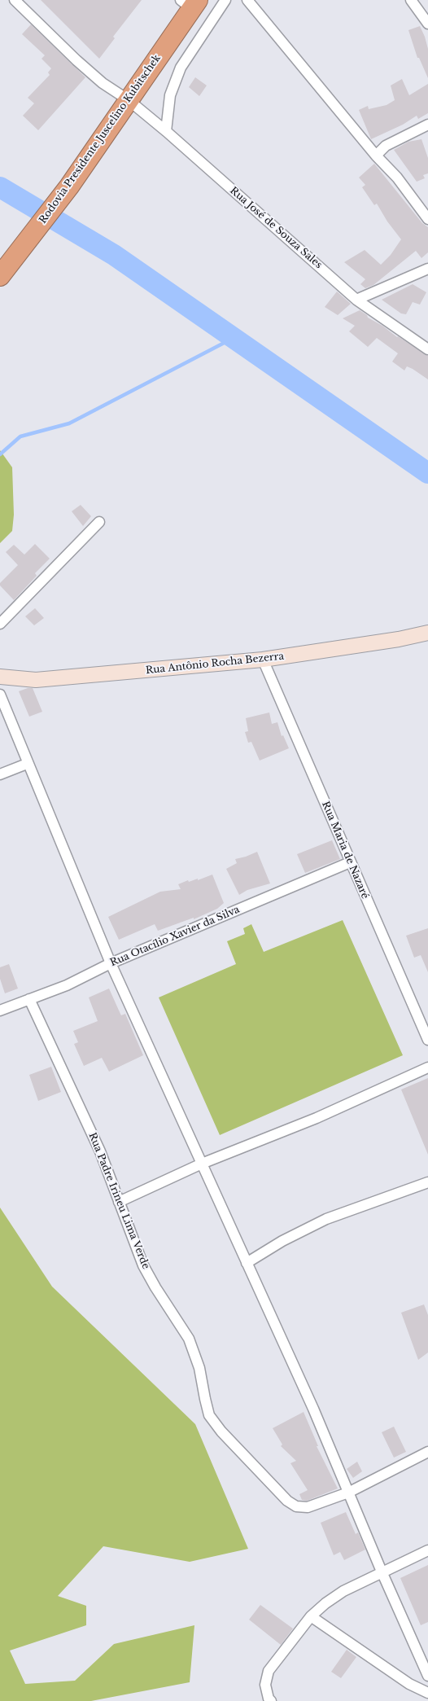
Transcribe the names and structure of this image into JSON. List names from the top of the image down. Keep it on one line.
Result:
{"streets":{"highway":["Rodovia Presidente Juscelino Kubitschek"],"street":["Rua José de Souza Sales","Rua Antônio Rocha Bezerra","Rua Maria de Nazaré","Rua Otacílio Xavier da Silva","Rua Padre Irineu Lima Verde"]},"crossings":[["Rodovia Presidente Juscelino Kubitschek","Rua José de Souza Sales"],["Rua Antônio Rocha Bezerra","Rua Maria de Nazaré"],["Rua Maria de Nazaré","Rua Otacílio Xavier da Silva"],["Rua Otacílio Xavier da Silva","Rua Padre Irineu Lima Verde"]]}
